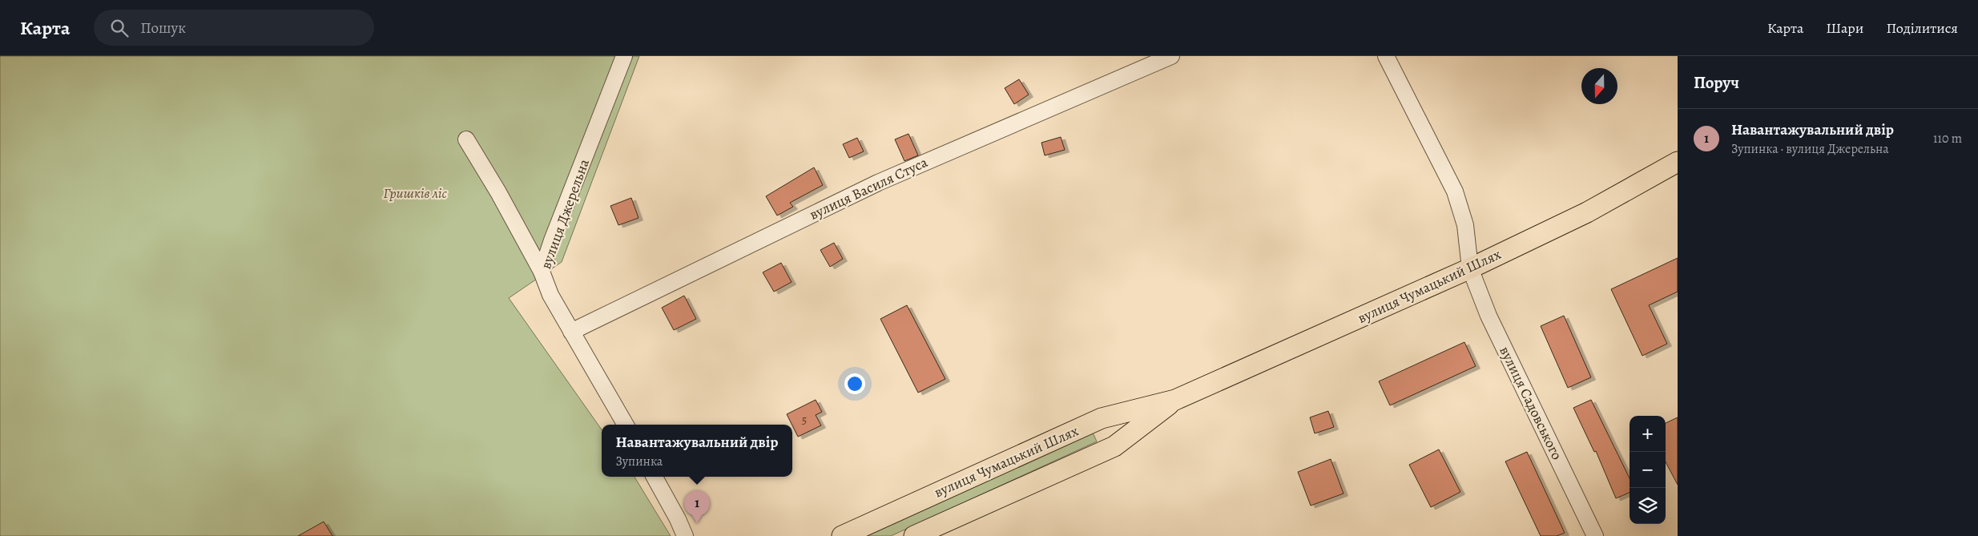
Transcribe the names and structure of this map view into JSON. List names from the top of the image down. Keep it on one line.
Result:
{"streets":{"main road":["вулиця Чумацький Шлях"],"street":["вулиця Василя Стуса","вулиця Джерельна","вулиця Садовського"]},"crossings":[["вулиця Василя Стуса","вулиця Джерельна"],["вулиця Чумацький Шлях","вулиця Садовського"]],"parks":["Гришків ліс"],"house_numbers":["5"],"north":"bottom","page":{"header":"Карта","search":"Пошук","nav":["Карта","Шари","Поділитися"],"heading":"Поруч","list":[{"mark":"1","name":"Навантажувальний двір","note":"Зупинка · вулиця Джерельна","value":"110 m"}],"map_buttons":["+","−"],"popup":["Навантажувальний двір","Зупинка"],"pins":"1"}}
